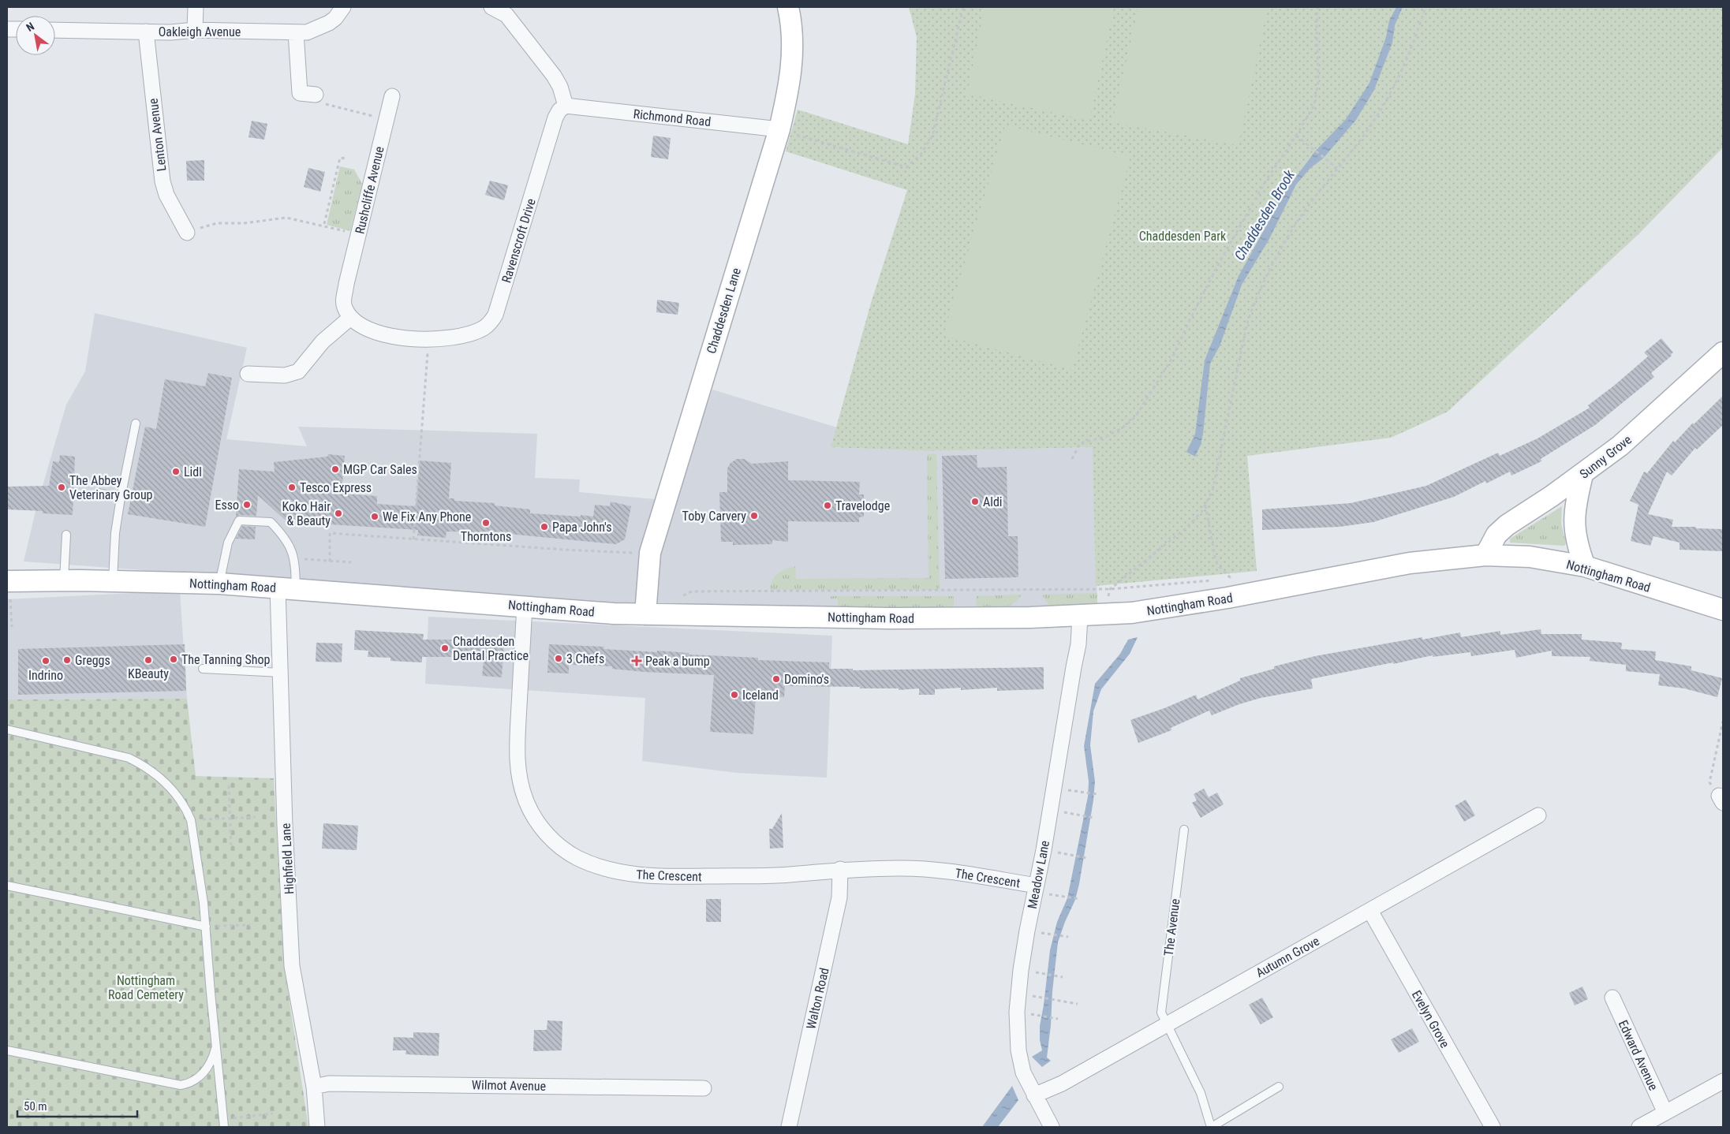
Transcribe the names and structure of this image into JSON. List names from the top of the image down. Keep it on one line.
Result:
{"streets":{"street":["Oakleigh Avenue","Richmond Road","Lenton Avenue","Rushcliffe Avenue","Ravenscroft Drive","Chaddesden Lane","Sunny Grove","Nottingham Road","Highfield Lane","Meadow Lane","The Crescent","Autumn Grove","Walton Road","Evelyn Grove","Edward Avenue","Wilmot Avenue"],"lane":["The Avenue"]},"crossings":[["Oakleigh Avenue","Lenton Avenue"],["Richmond Road","Ravenscroft Drive"],["Richmond Road","Chaddesden Lane"],["Rushcliffe Avenue","Ravenscroft Drive"],["Chaddesden Lane","Nottingham Road"],["Sunny Grove","Nottingham Road"],["Nottingham Road","Highfield Lane"],["Nottingham Road","Meadow Lane"],["Nottingham Road","The Crescent"],["Highfield Lane","Wilmot Avenue"],["Meadow Lane","The Crescent"],["Meadow Lane","Autumn Grove"],["The Crescent","Walton Road"],["The Avenue","Autumn Grove"],["Autumn Grove","Evelyn Grove"]],"water":["Chaddesden Brook"],"parks":["Chaddesden Park","Nottingham Road Cemetery"],"places":{"other":["MGP Car Sales","Lidl","The Abbey Veterinary Group","Tesco Express","Aldi","Esso","Travelodge","Koko Hair & Beauty","Toby Carvery","We Fix Any Phone","Thorntons","Papa John's","Chaddesden Dental Practice","3 Chefs","The Tanning Shop","Greggs","KBeauty","Indrino","Domino's","Iceland"],"health":["Peak a bump"]},"scale_bar":"50 m","north":"top left"}
